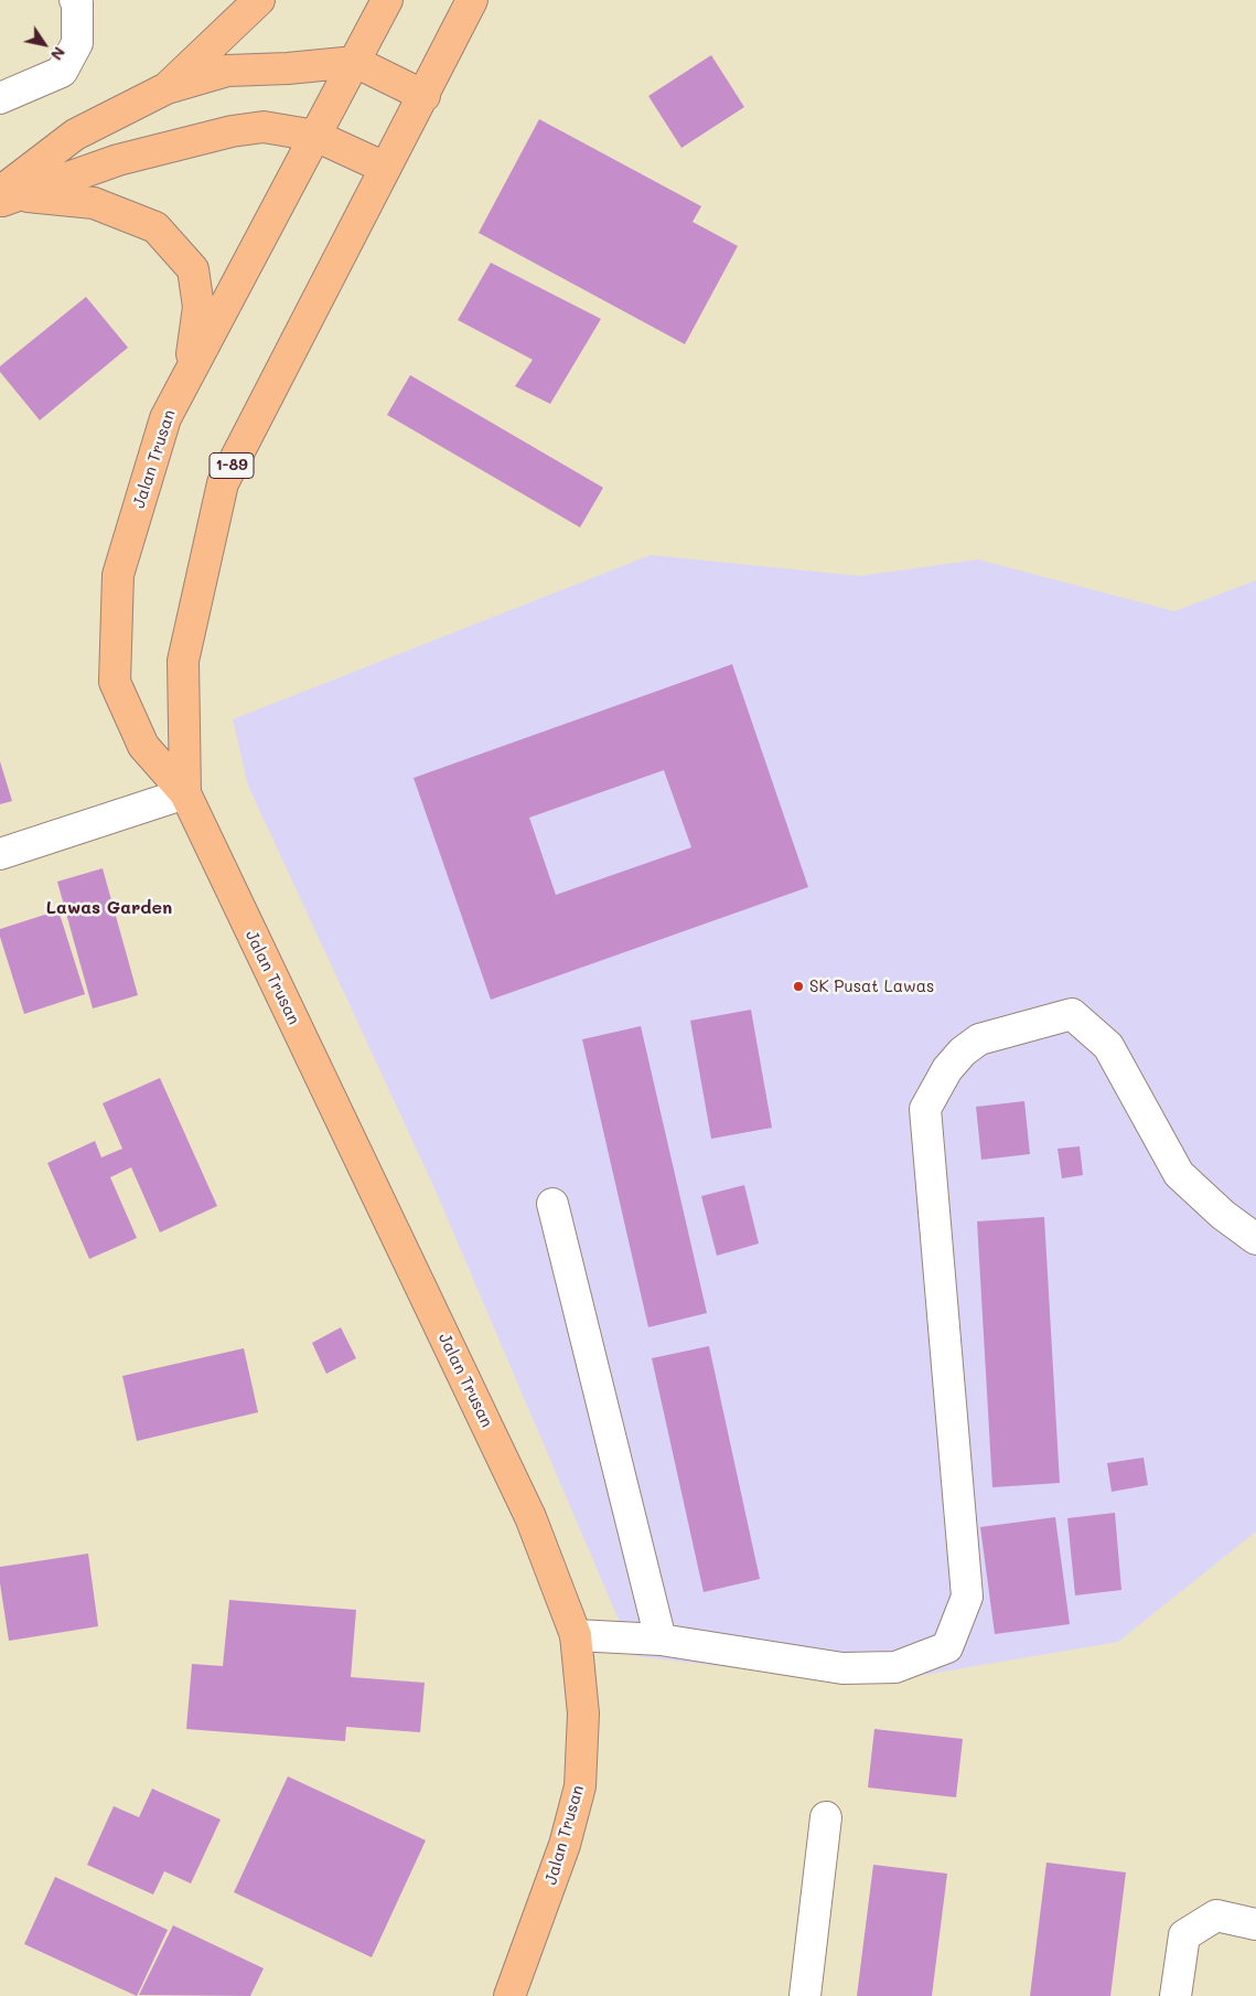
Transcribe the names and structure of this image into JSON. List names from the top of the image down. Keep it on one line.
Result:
{"streets":{"main road":["Jalan Trusan","1-89"]},"districts":["Lawas Garden"],"places":["SK Pusat Lawas"],"north":"bottom right"}
